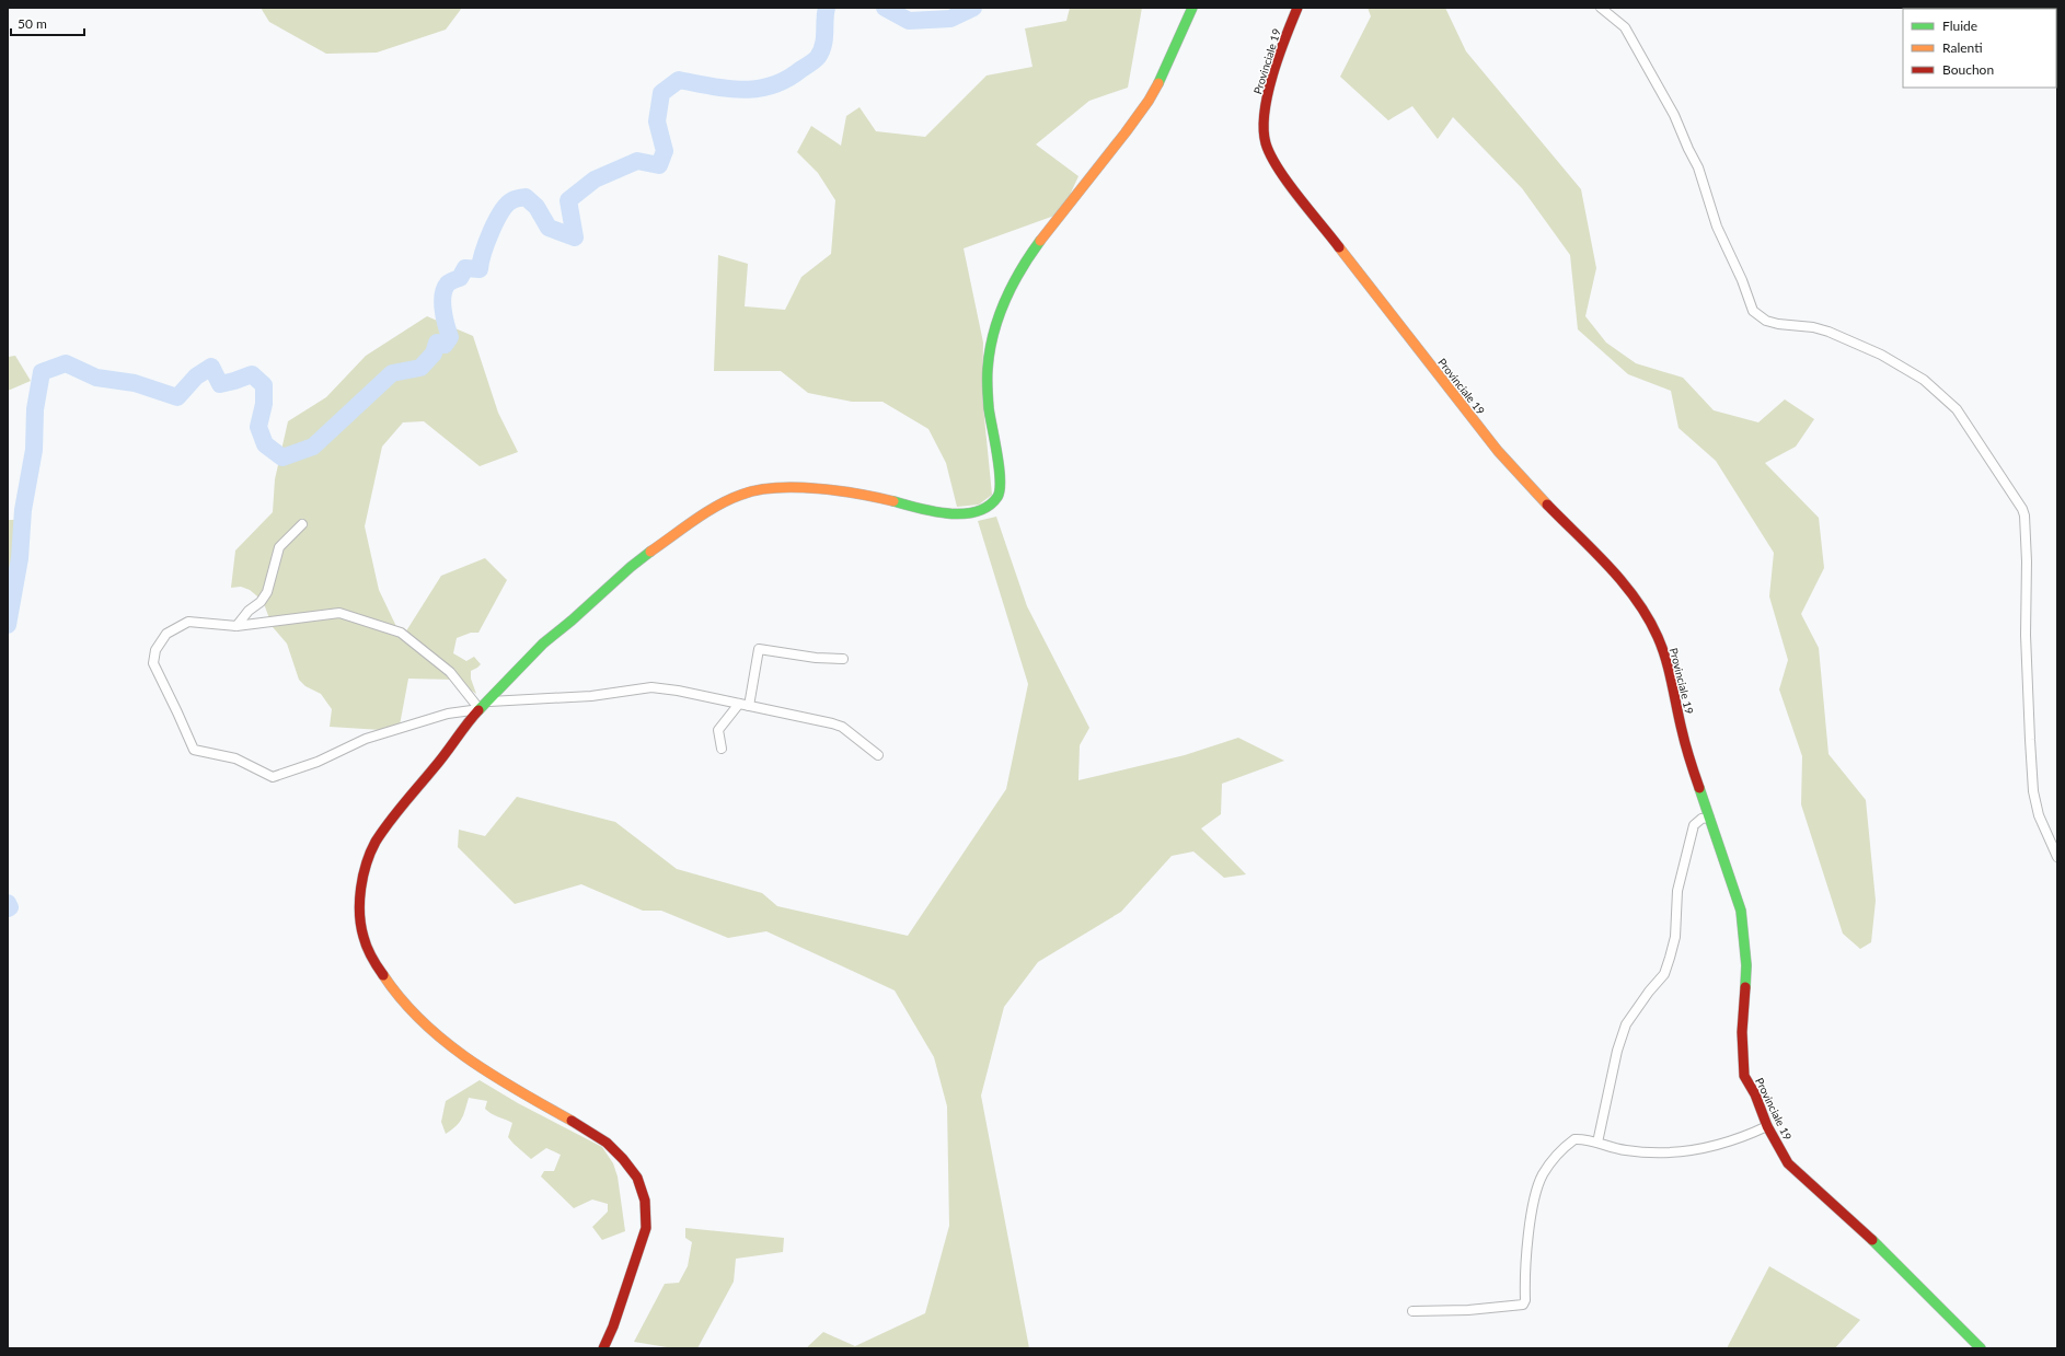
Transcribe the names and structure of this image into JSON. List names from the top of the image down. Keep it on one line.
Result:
{"streets":{"street":["Provinciale 19"]},"legend":["Fluide","Ralenti","Bouchon"],"scale_bar":"50 m"}
